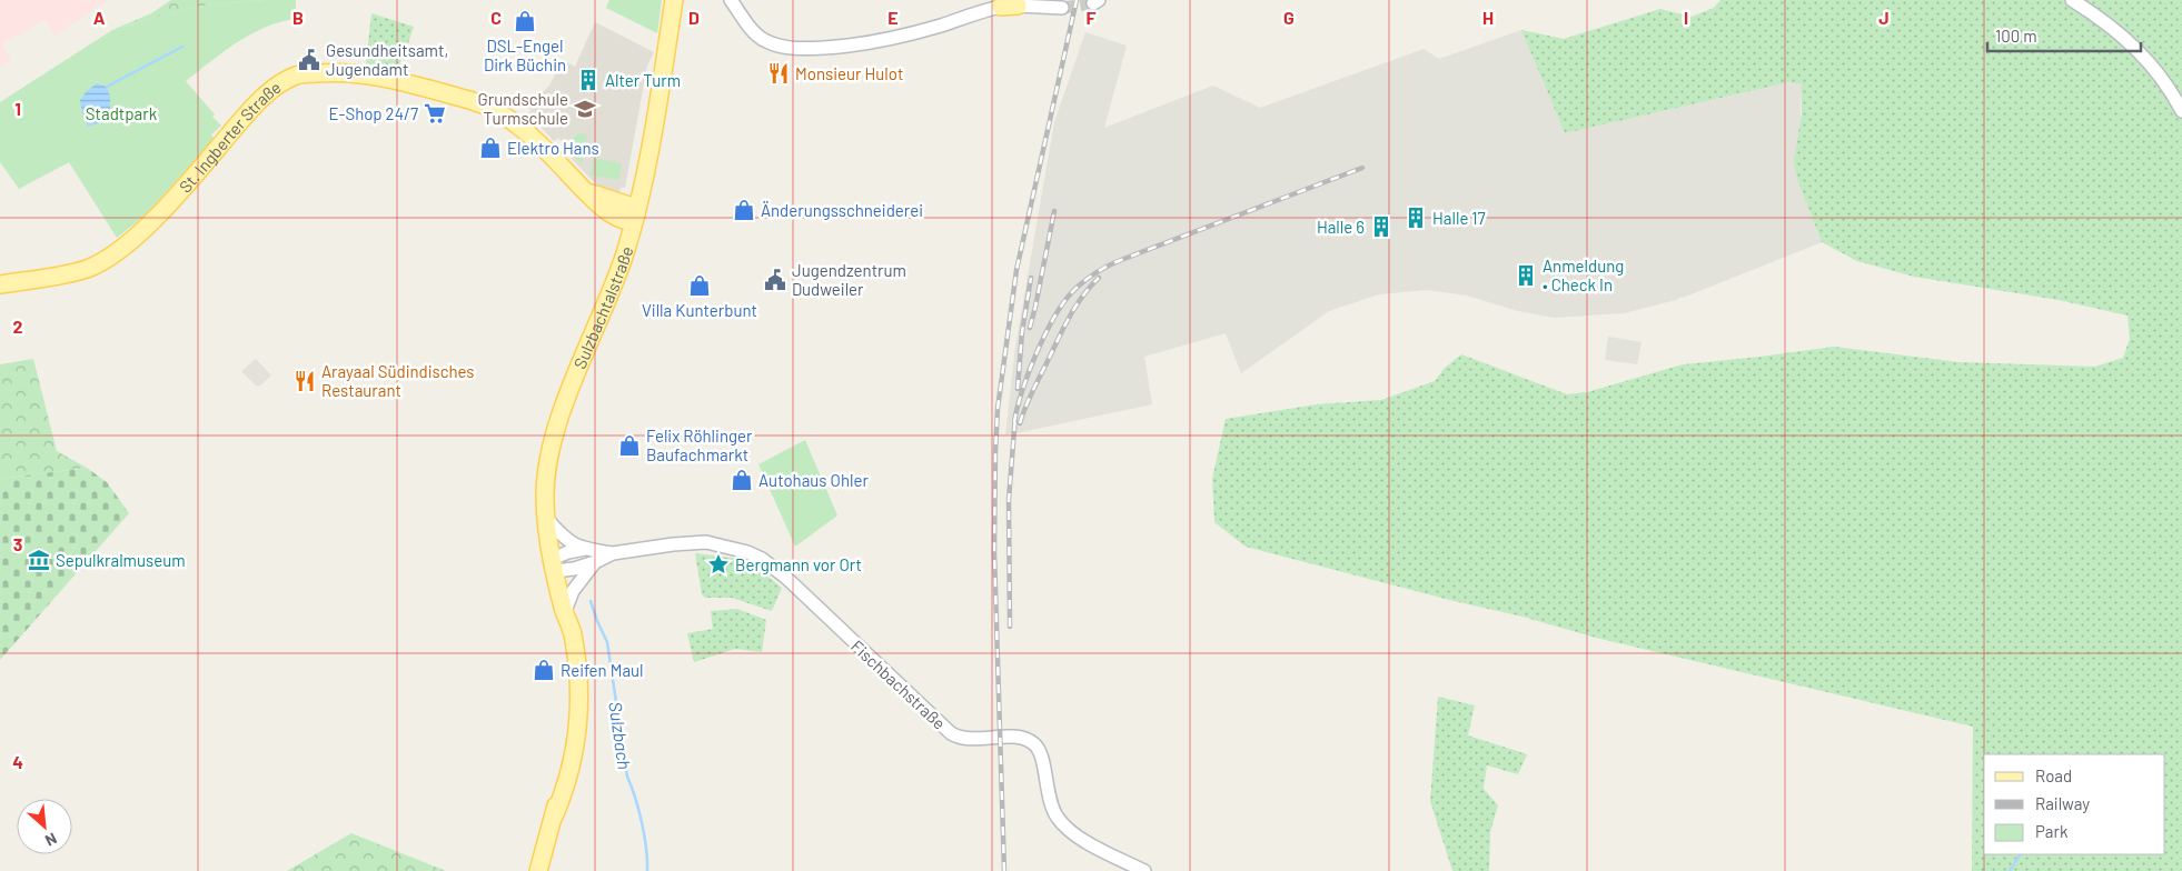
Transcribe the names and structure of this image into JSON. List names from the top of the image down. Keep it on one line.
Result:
{"streets":{"main road":["St. Ingberter Straße","Sulzbachtalstraße"],"street":["Fischbachstraße"]},"crossings":[["St. Ingberter Straße","Sulzbachtalstraße"],["Sulzbachtalstraße","Fischbachstraße"]],"water":["Sulzbach"],"parks":["Stadtpark"],"places":{"shop":["DSL-Engel Dirk Büchin","Elektro Hans","Änderungsschneiderei","Villa Kunterbunt","Felix Röhlinger Baufachmarkt","Autohaus Ohler","Reifen Maul"],"public building":["Gesundheitsamt, Jugendamt","Jugendzentrum Dudweiler"],"restaurant":["Monsieur Hulot","Arayaal Südindisches Restaurant"],"building":["Alter Turm","Halle 17","Halle 6","Anmeldung • Check In"],"school or university":["Grundschule Turmschule"],"supermarket":["E-Shop 24/7"],"museum":["Sepulkralmuseum"],"place":["Bergmann vor Ort"]},"legend":["Road","Railway","Park"],"scale_bar":"100 m","north":"bottom right","grid":{"columns":["A","B","C","D","E","F","G","H","I","J"],"rows":["1","2","3","4"]}}
